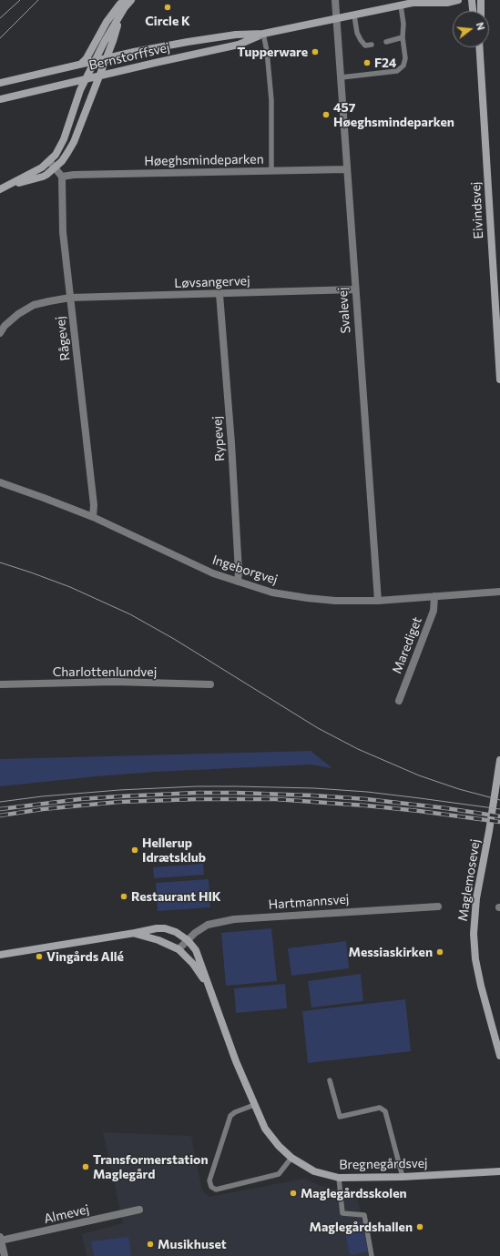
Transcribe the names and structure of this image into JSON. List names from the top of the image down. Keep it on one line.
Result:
{"streets":{"street":["Bernstorffsvej","Høeghsmindeparken","Eivindsvej","Løvsangervej","Svalevej","Rågevej","Rypevej","Ingeborgvej","Marediget","Charlottenlundvej","Maglemosevej","Hartmannsvej","Bregnegårdsvej","Almevej"]},"crossings":[["Bernstorffsvej","Svalevej"],["Høeghsmindeparken","Svalevej"],["Høeghsmindeparken","Rågevej"],["Løvsangervej","Svalevej"],["Løvsangervej","Rågevej"],["Løvsangervej","Rypevej"],["Svalevej","Ingeborgvej"],["Rågevej","Ingeborgvej"],["Rypevej","Ingeborgvej"],["Ingeborgvej","Marediget"]],"places":["Circle K","Tupperware","F24","457 Høeghsmindeparken","Hellerup Idrætsklub","Restaurant HIK","Messiaskirken","Vingårds Allé","Transformerstation Maglegård","Maglegårdsskolen","Maglegårdshallen","Musikhuset"],"north":"right"}
